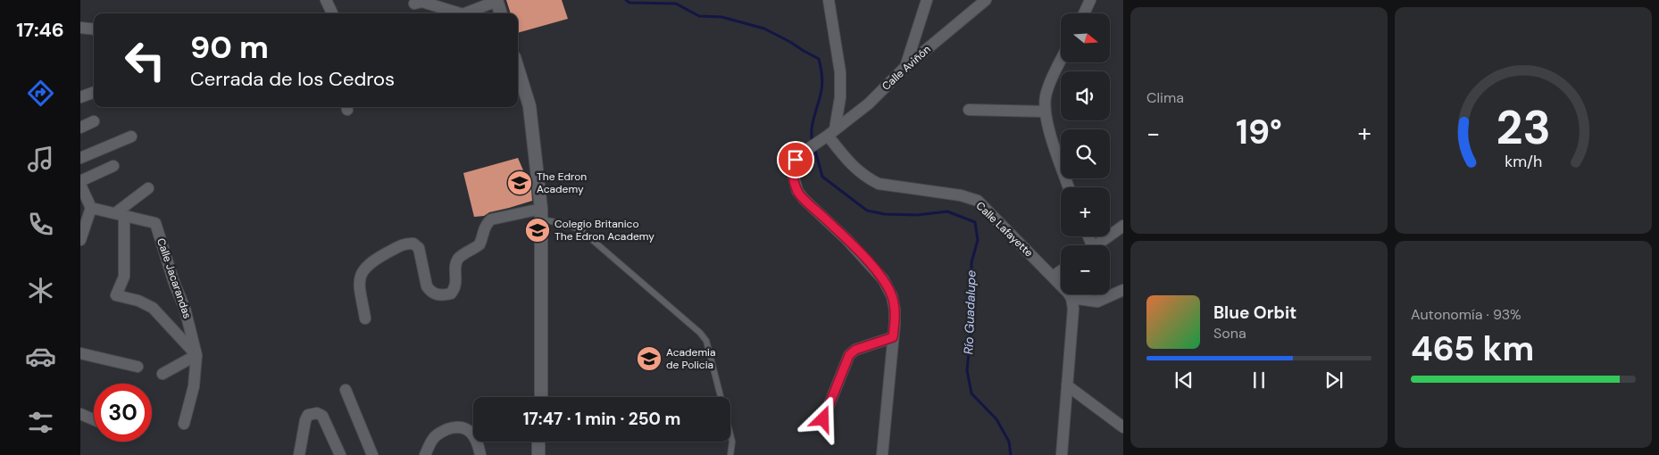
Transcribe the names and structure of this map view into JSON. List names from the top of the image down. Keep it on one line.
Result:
{"streets":{"street":["Calle Aviñón","Calle Lafayette","Calle Jacarandas"]},"crossings":[["Calle Aviñón","Calle Lafayette"]],"water":["Río Guadalupe"],"places":{"school or university":["The Edron Academy","Colegio Britanico The Edron Academy","Academia de Policia"]},"north":"right","page":{"tabs":"17:46","tile":["Clima",["Autonomía · 93%","465 km"]],"map_buttons":["+","−"],"turn":["90 m","Cerrada de los Cedros"],"heat":["−","19°","+"],"song":["Blue Orbit","Sona"],"limit":"30","trip":"17:47 · 1 min · 250 m","gauge":["23","km/h"]}}
